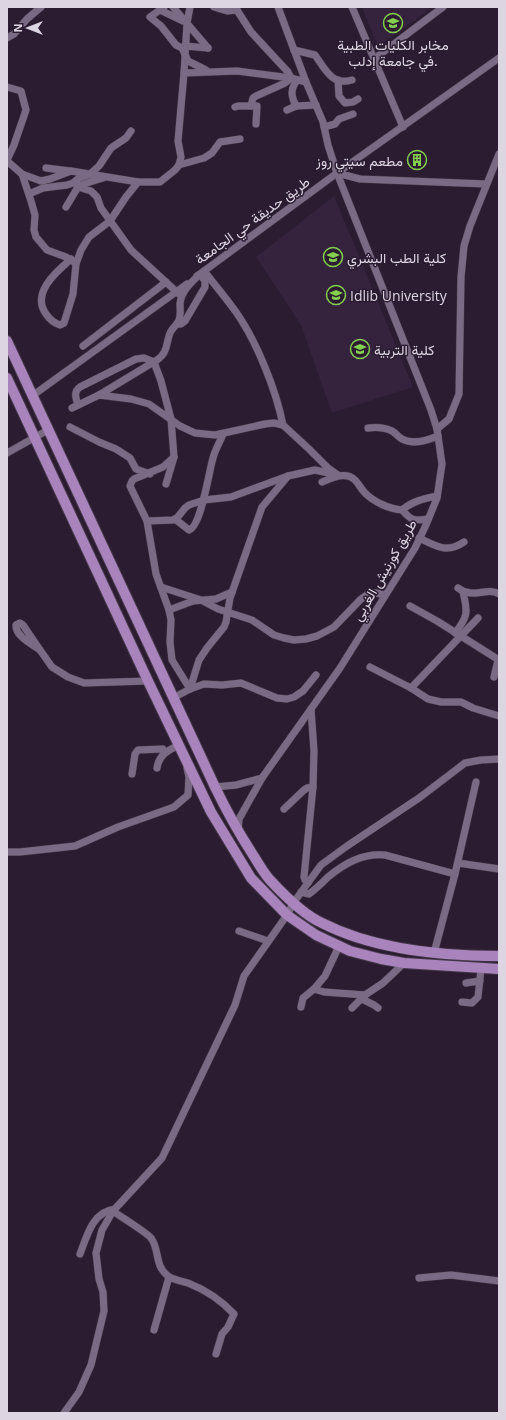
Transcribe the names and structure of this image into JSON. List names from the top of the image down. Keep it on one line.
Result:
{"streets":{"street":["طريق حديقة حي الجامعة","طريق كورنيش الغربي"]},"crossings":[["طريق حديقة حي الجامعة","طريق كورنيش الغربي"]],"places":{"school or university":["مخابر الكليات الطبية في جامعة إدلب.","كلية الطب البشري","Idlib University","كلية التربية"],"building":["مطعم سيتي روز"]},"north":"left"}
